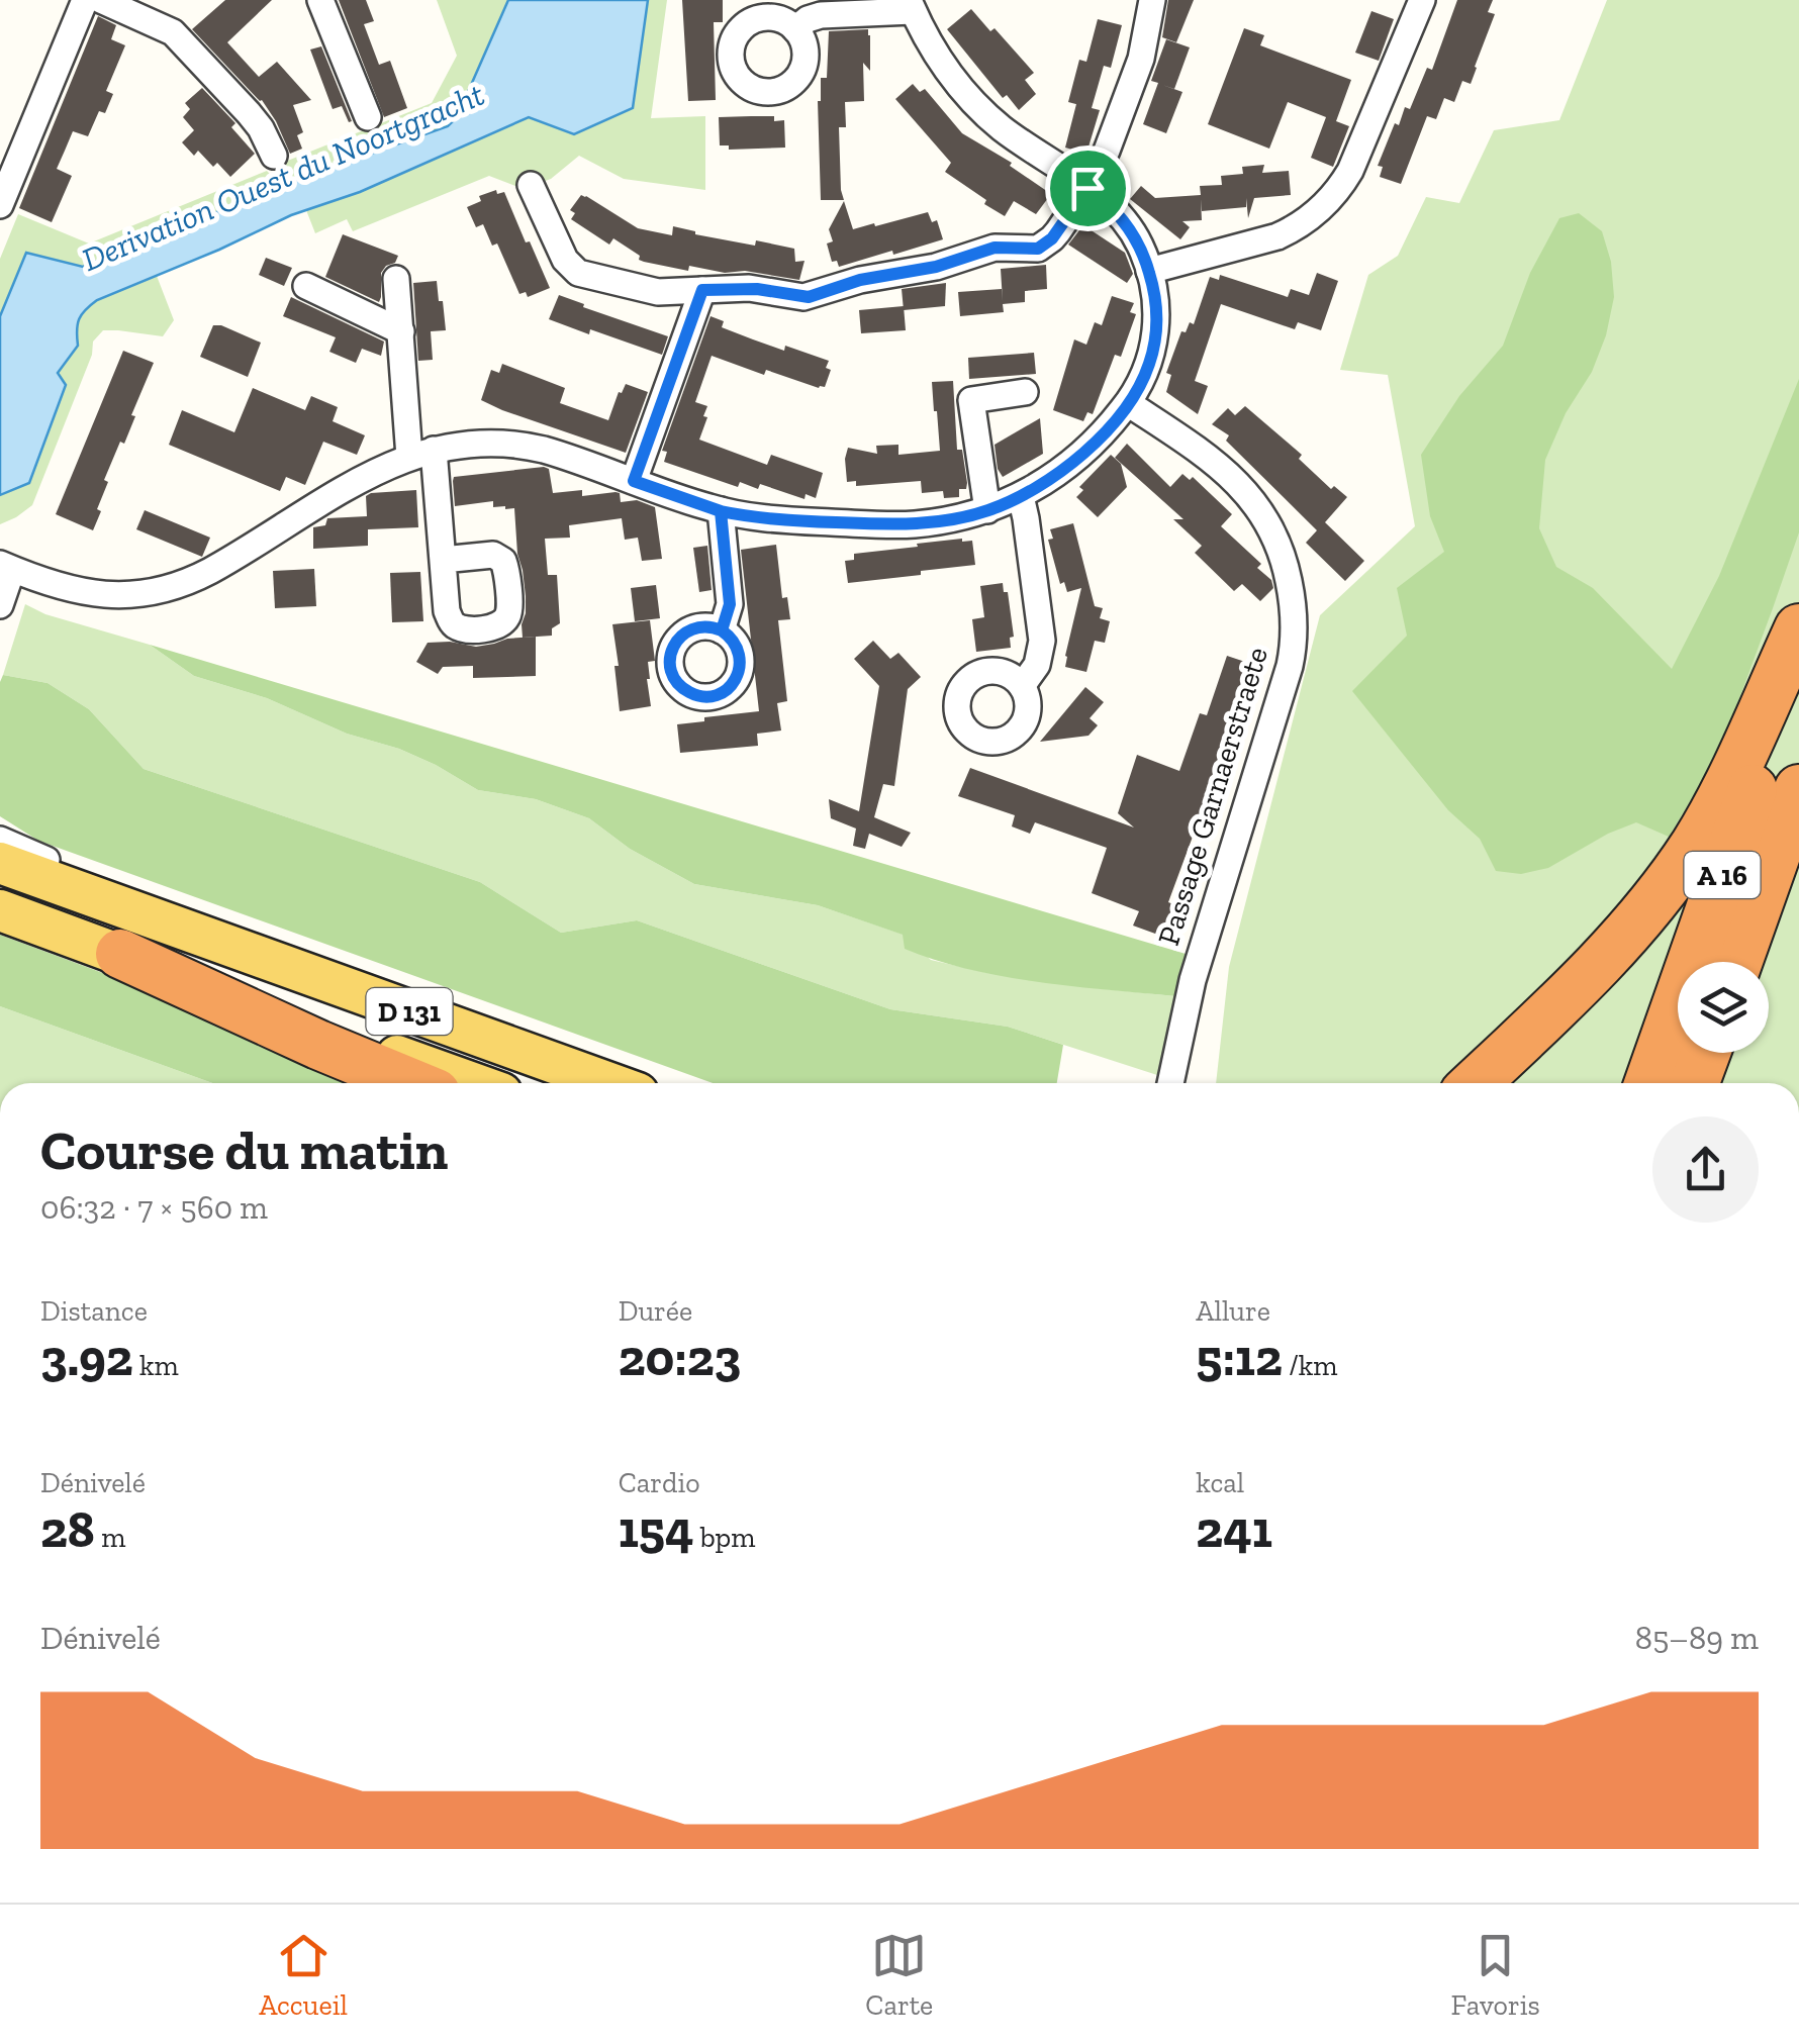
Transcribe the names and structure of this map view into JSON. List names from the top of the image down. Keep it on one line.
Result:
{"streets":{"highway":["A 16"],"main road":["D 131"],"street":["Passage Garnaerstraete"]},"water":["Derivation Ouest du Noortgracht"],"page":{"heading":["Course du matin","06:32 · 7 × 560 m"],"stats":[["Distance","3.92 km"],["Durée","20:23"],["Allure","5:12 /km"],["Dénivelé","28 m"],["Cardio","154 bpm"],["kcal","241"]],"chart":["Dénivelé","85–89 m"],"tabs":["Accueil","Carte","Favoris"]}}
